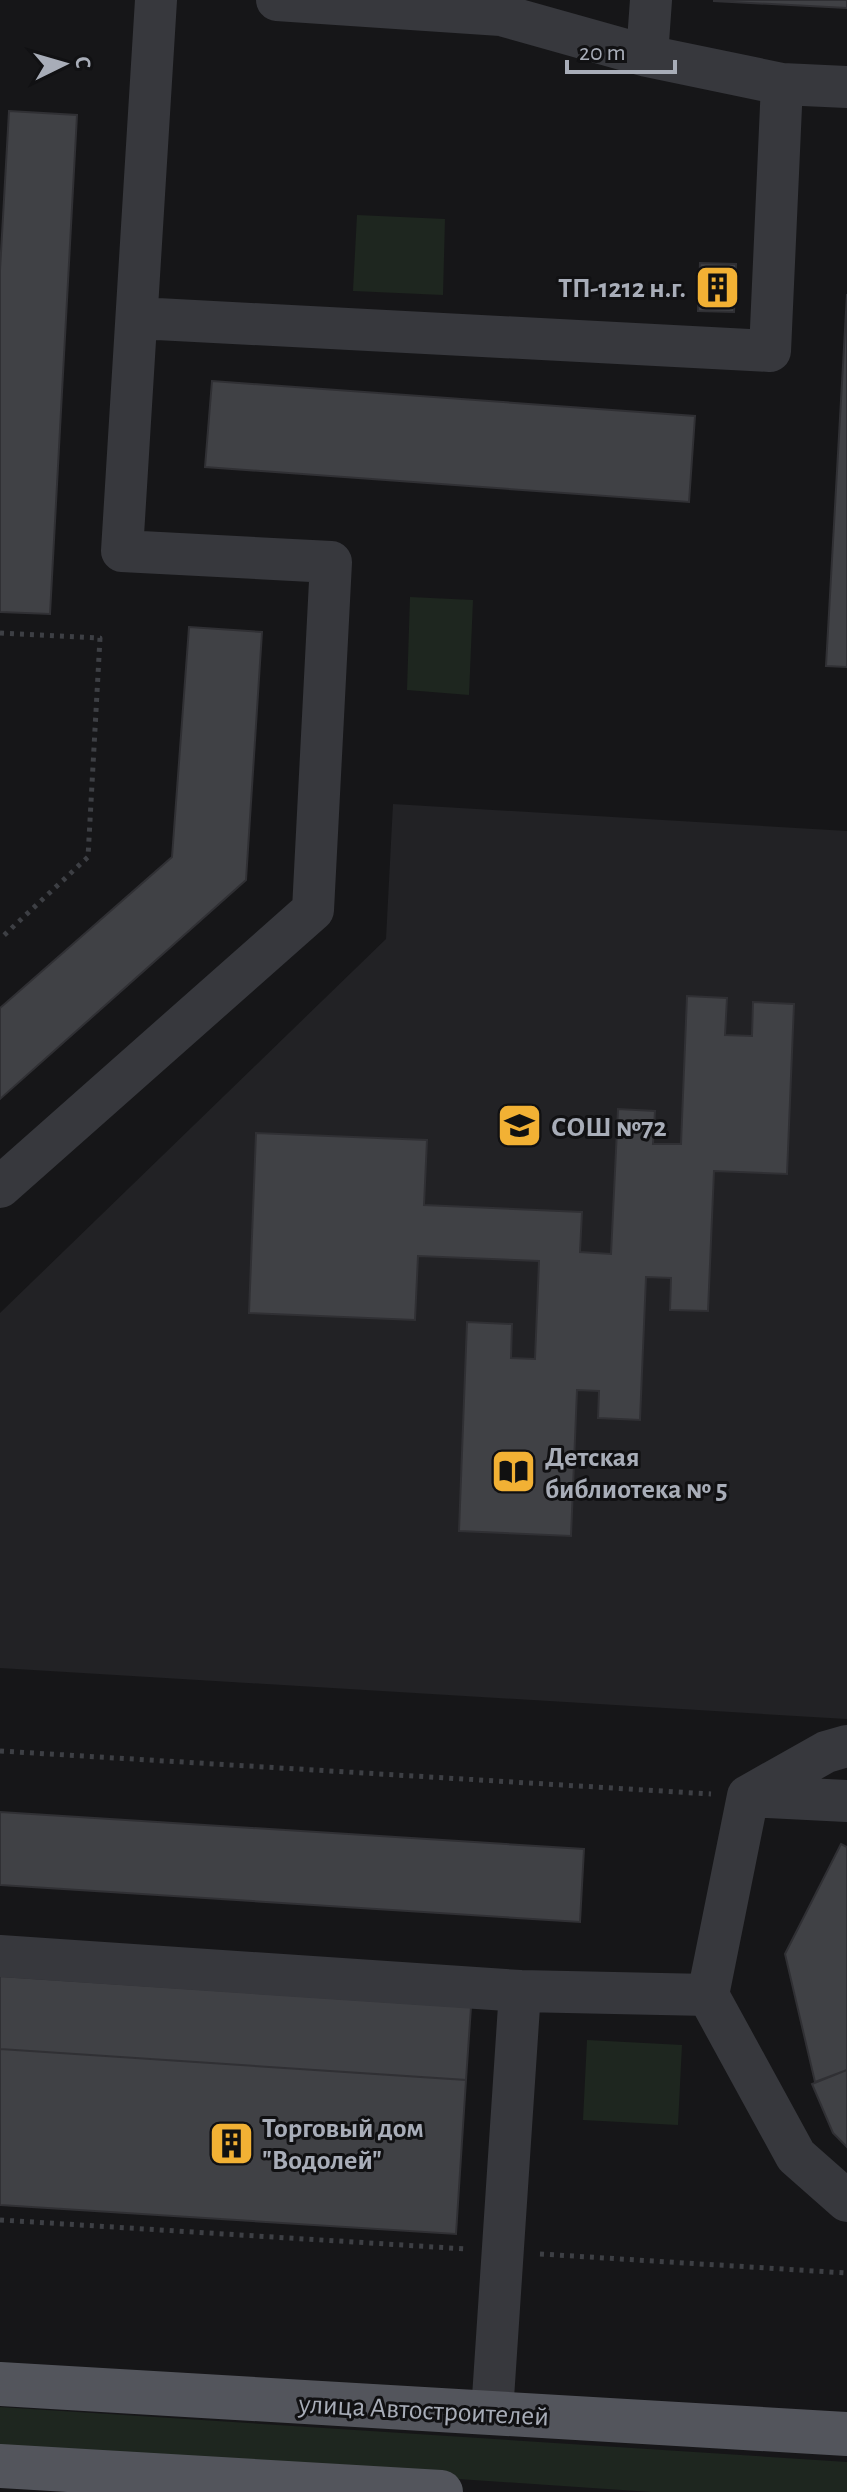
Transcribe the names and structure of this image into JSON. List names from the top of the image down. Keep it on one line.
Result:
{"streets":{"main road":["улица Автостроителей"]},"places":{"building":["ТП-1212 н.г.","Торговый дом \"Водолей\""],"school or university":["СОШ №72"],"library":["Детская библиотека № 5"]},"scale_bar":"20 m","north":"right"}
